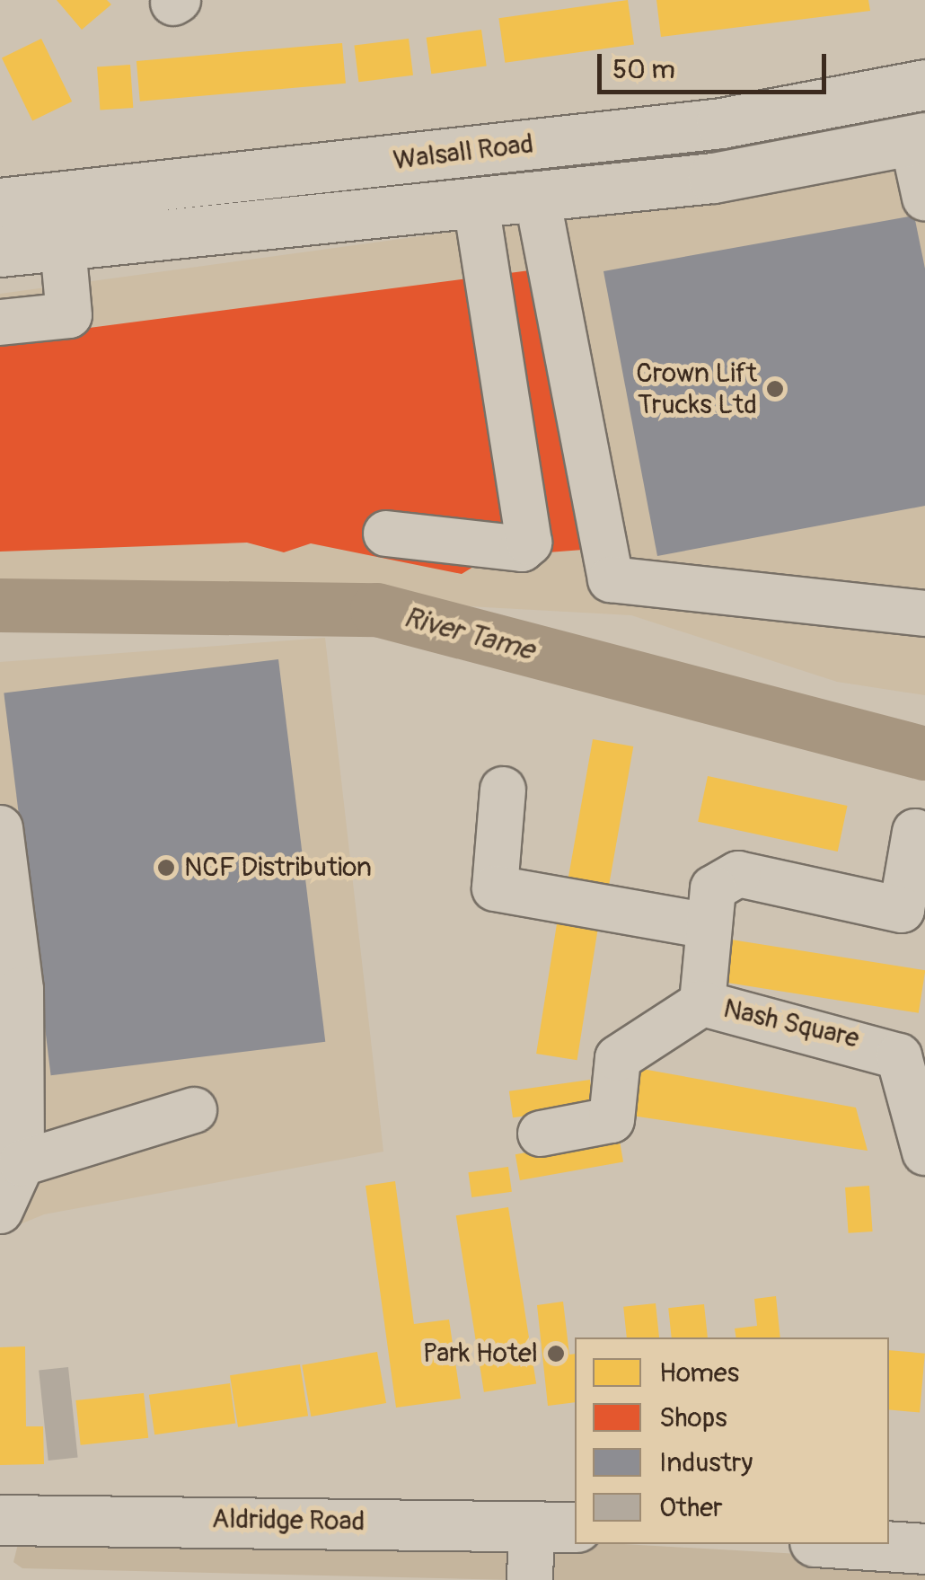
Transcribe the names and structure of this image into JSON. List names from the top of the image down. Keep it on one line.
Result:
{"streets":{"main road":["Walsall Road","Aldridge Road"],"street":["Nash Square"]},"water":["River Tame"],"places":["Crown Lift Trucks Ltd","NCF Distribution","Park Hotel"],"legend":["Homes","Shops","Industry","Other"],"scale_bar":"50 m"}
